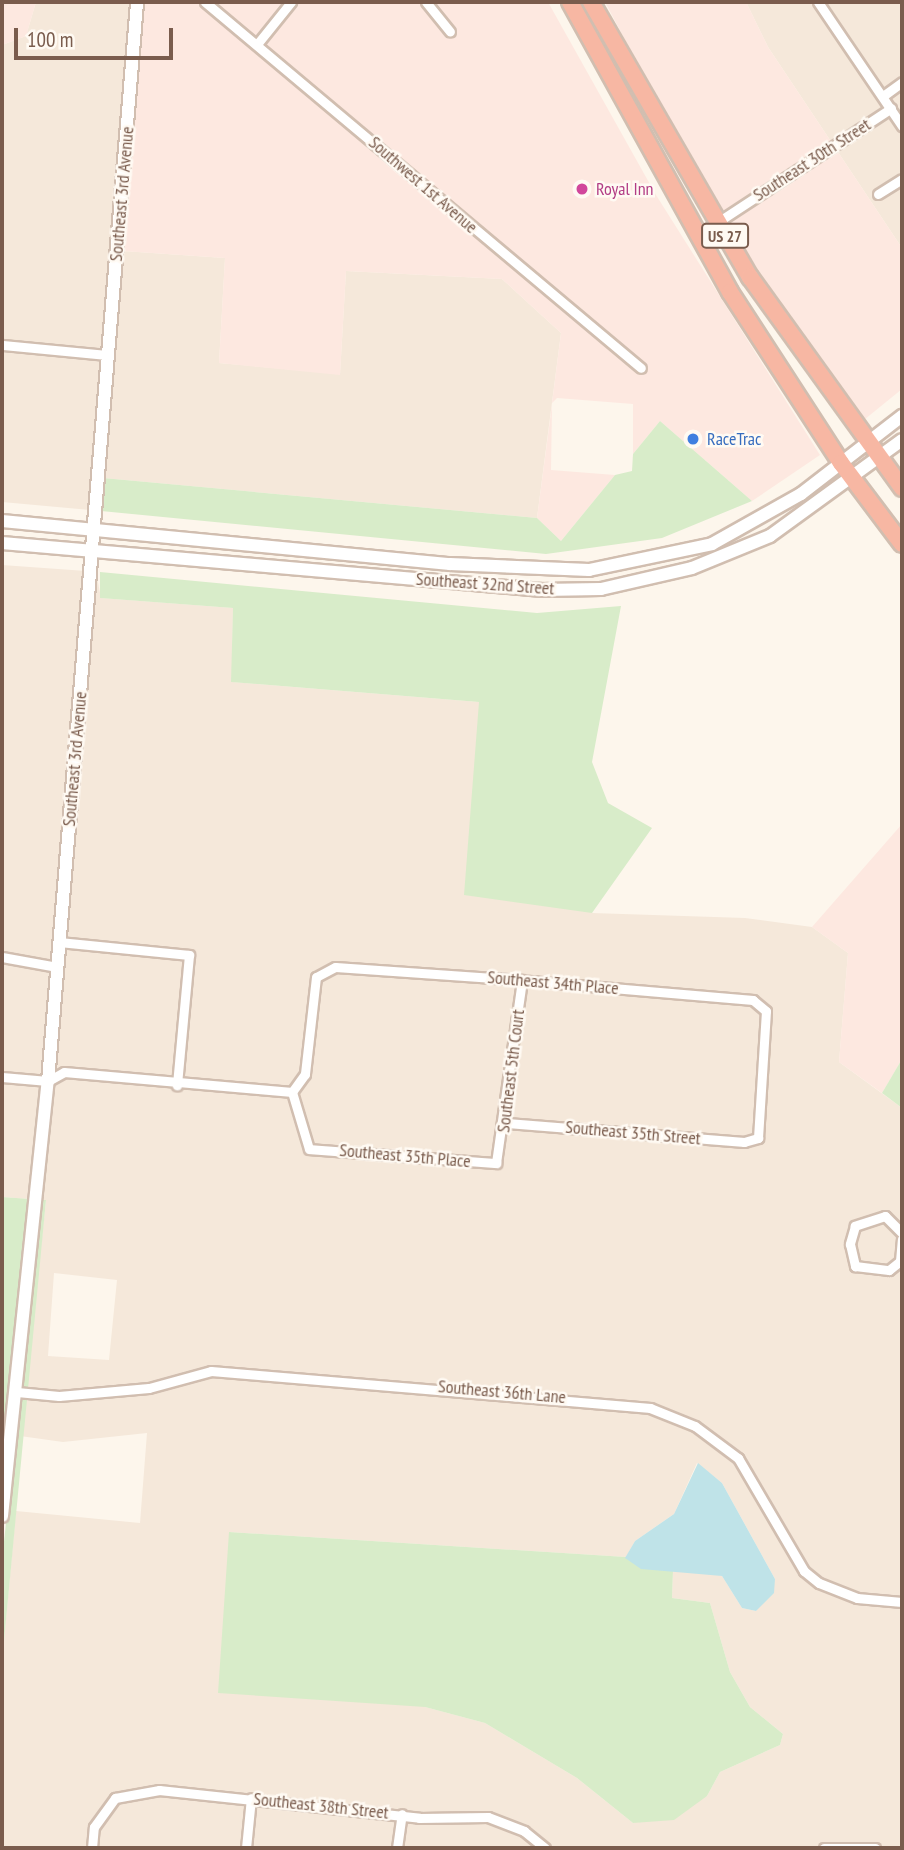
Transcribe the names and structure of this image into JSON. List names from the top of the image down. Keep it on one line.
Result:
{"streets":{"highway":["US 27"],"main road":["Southeast 3rd Avenue","Southeast 32nd Street"],"street":["Southeast 30th Street","Southwest 1st Avenue","Southeast 34th Place","Southeast 5th Court","Southeast 35th Street","Southeast 35th Place","Southeast 36th Lane","Southeast 38th Street"]},"crossings":[["Southeast 30th Street","US 27"],["Southeast 3rd Avenue","Southeast 32nd Street"],["Southeast 3rd Avenue","Southeast 36th Lane"],["US 27","Southeast 32nd Street"],["Southeast 34th Place","Southeast 5th Court"],["Southeast 34th Place","Southeast 35th Street"],["Southeast 34th Place","Southeast 35th Place"],["Southeast 5th Court","Southeast 35th Street"],["Southeast 5th Court","Southeast 35th Place"]],"places":["Royal Inn","RaceTrac"],"scale_bar":"100 m"}
